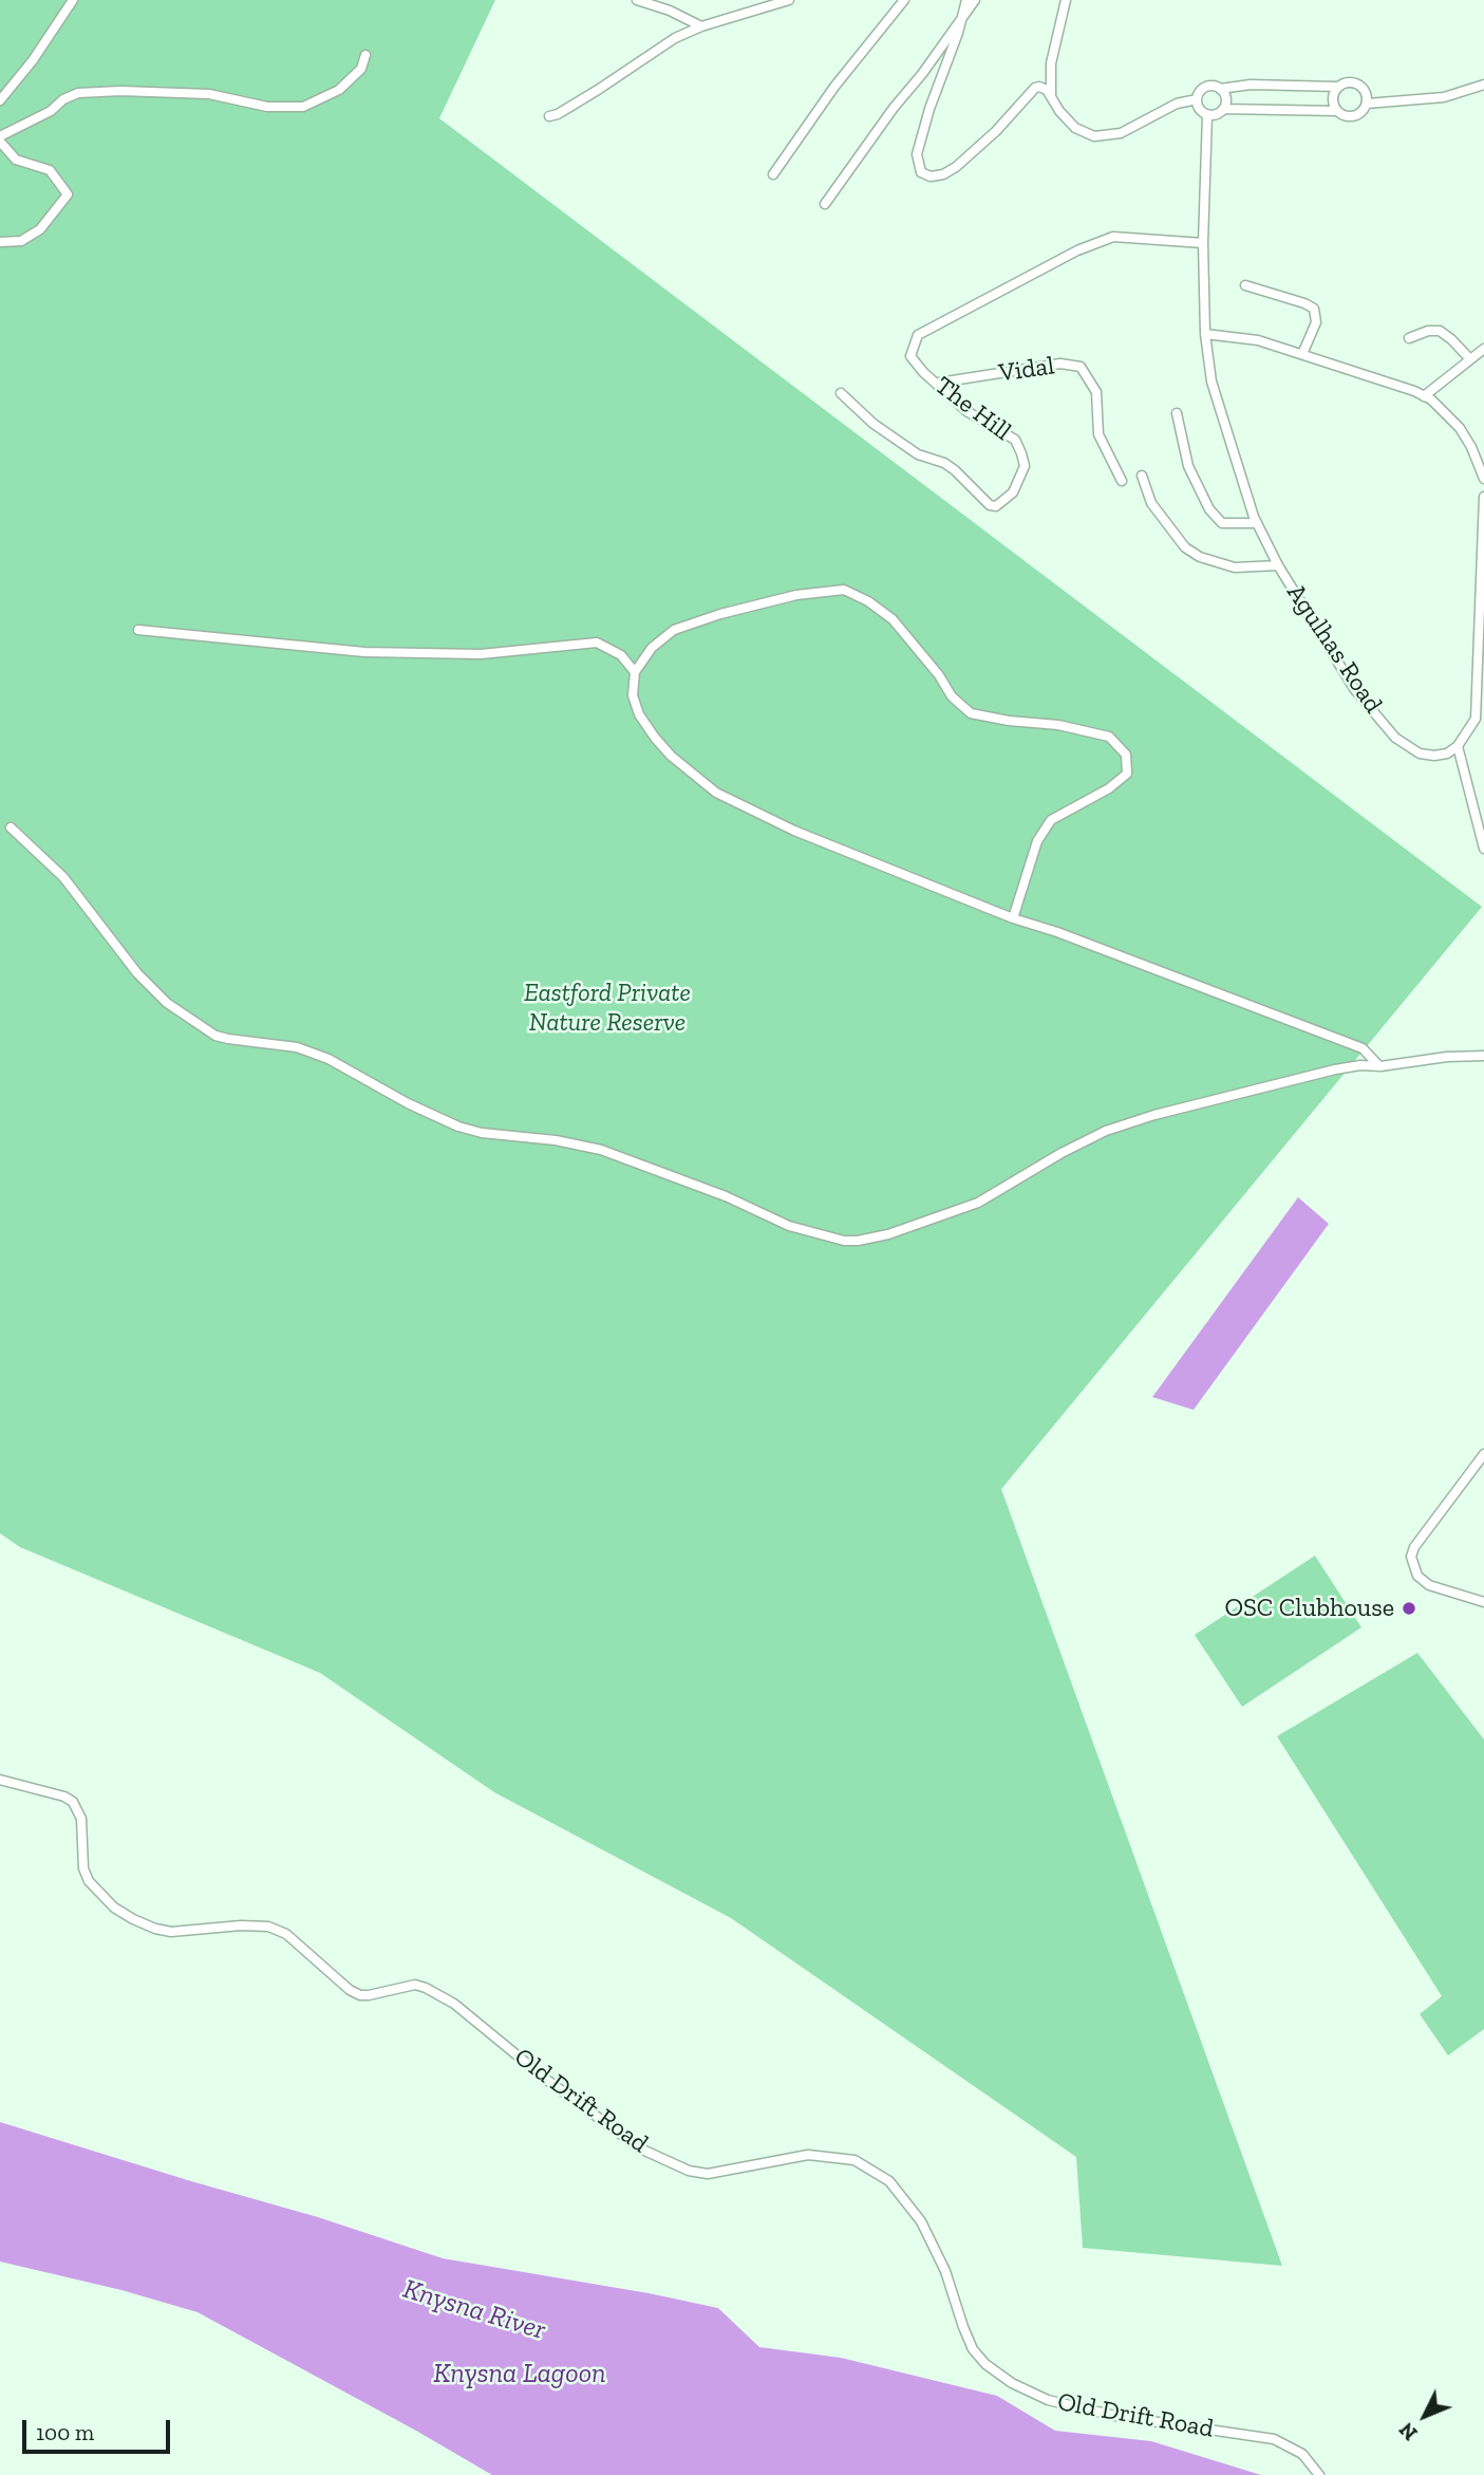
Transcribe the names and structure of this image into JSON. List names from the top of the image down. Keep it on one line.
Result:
{"streets":{"street":["Vidal","The Hill","Agulhas Road","Old Drift Road"]},"crossings":[["Vidal","The Hill"],["The Hill","Agulhas Road"]],"water":["Knysna River","Knysna Lagoon"],"parks":["Eastford Private Nature Reserve"],"places":["OSC Clubhouse"],"scale_bar":"100 m","north":"bottom left"}
